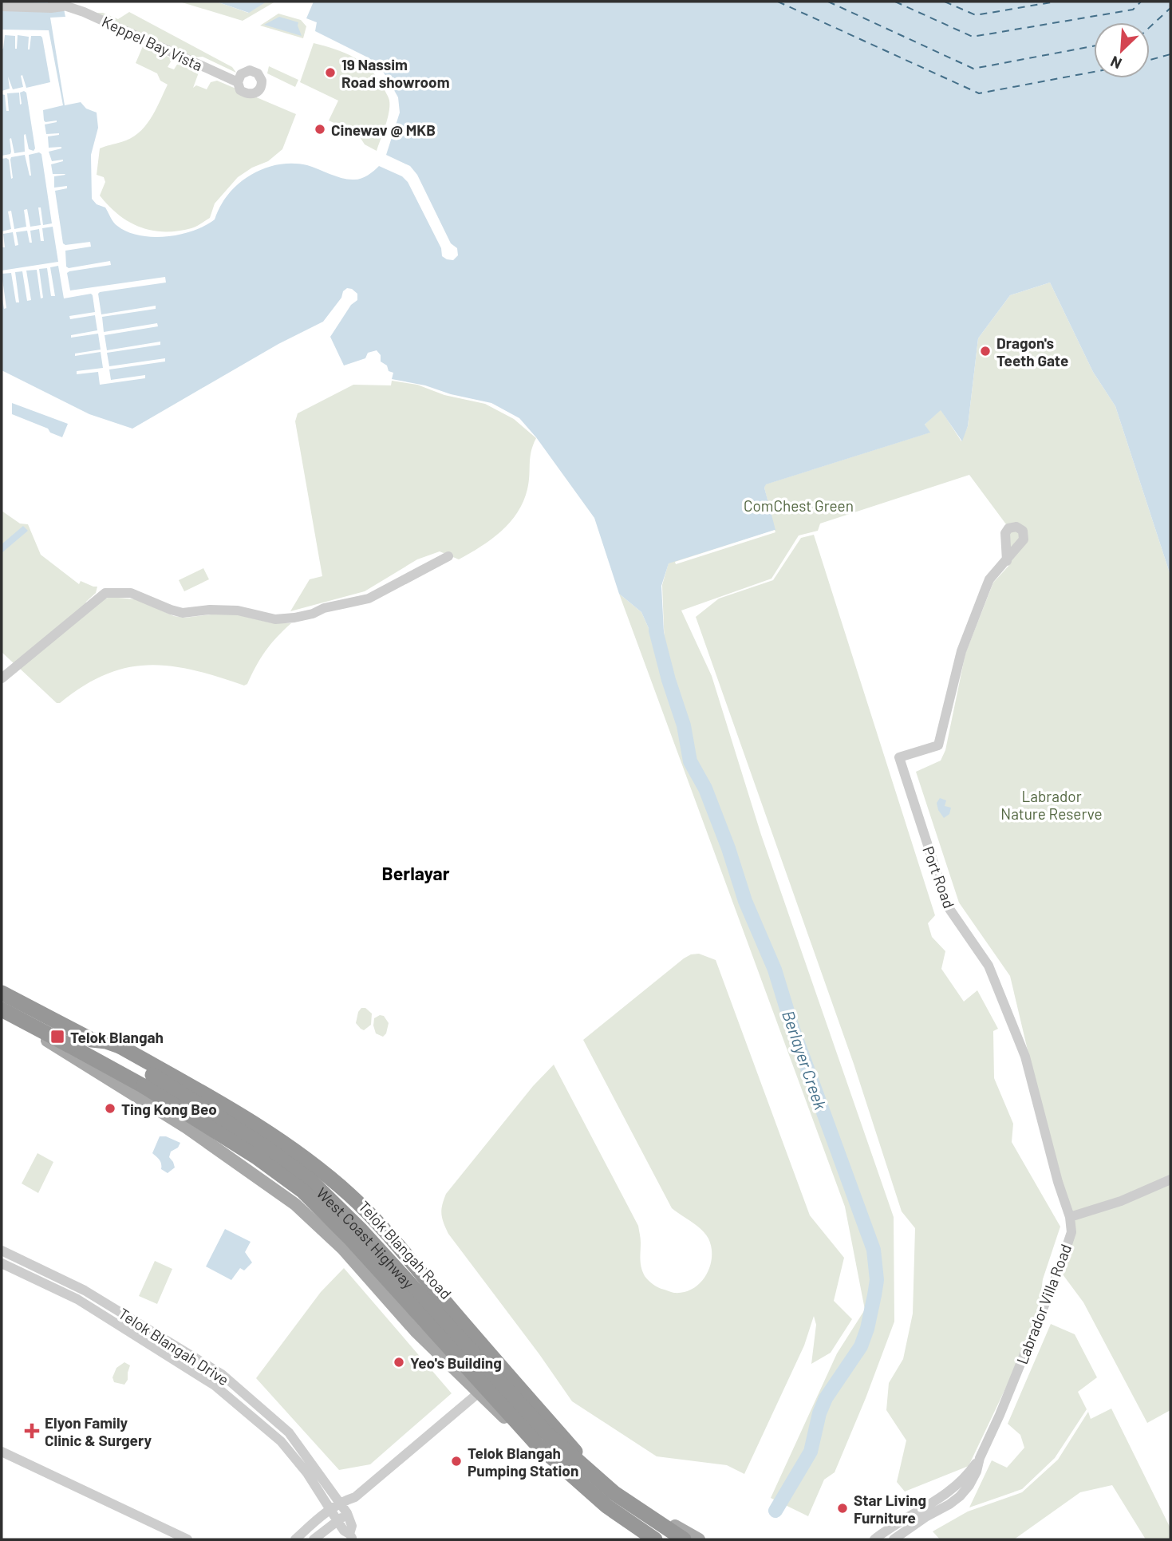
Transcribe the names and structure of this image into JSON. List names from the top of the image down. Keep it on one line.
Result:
{"streets":{"highway":["West Coast Highway"],"main road":["Telok Blangah Road"],"street":["Keppel Bay Vista","Port Road","Labrador Villa Road","Telok Blangah Drive"]},"crossings":[["Port Road","Labrador Villa Road"]],"districts":["Berlayar"],"water":["Berlayer Creek"],"parks":["ComChest Green","Labrador Nature Reserve"],"places":{"other":["19 Nassim Road showroom","Cinewav @ MKB","Dragon's Teeth Gate","Ting Kong Beo","Yeo's Building","Telok Blangah Pumping Station","Star Living Furniture"],"transit":["Telok Blangah"],"health":["Elyon Family Clinic & Surgery"]},"north":"bottom left"}
